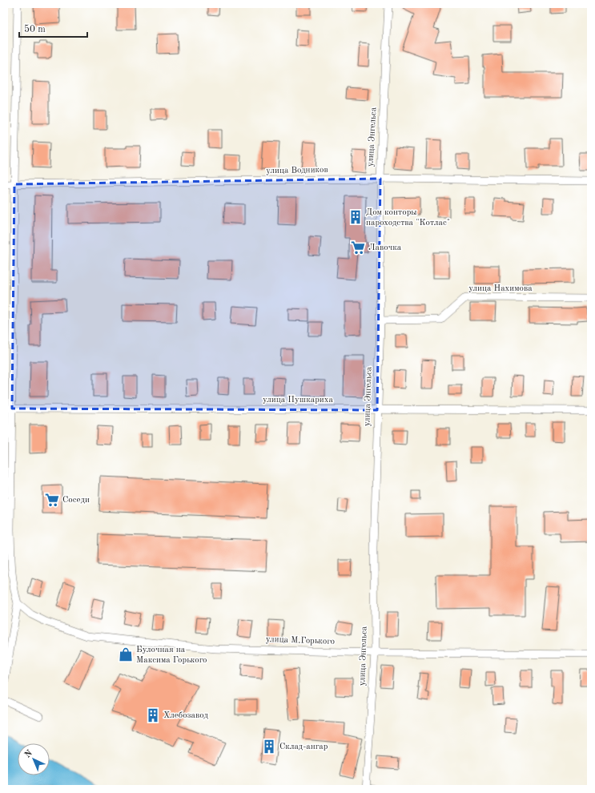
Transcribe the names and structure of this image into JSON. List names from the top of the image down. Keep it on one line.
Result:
{"streets":{"street":["улица Энгельса","улица Водников","улица Нахимова","улица Пушкариха","улица М.Горького"]},"crossings":[["улица Энгельса","улица Водников"],["улица Энгельса","улица Нахимова"],["улица Энгельса","улица Пушкариха"],["улица Энгельса","улица М.Горького"]],"places":{"building":["Дом конторы пароходства \"Котлас\"","Хлебозавод","Склад-ангар"],"supermarket":["Лавочка","Соседи"],"shop":["Булочная на Максима Горького"]},"scale_bar":"50 m","north":"top left"}
